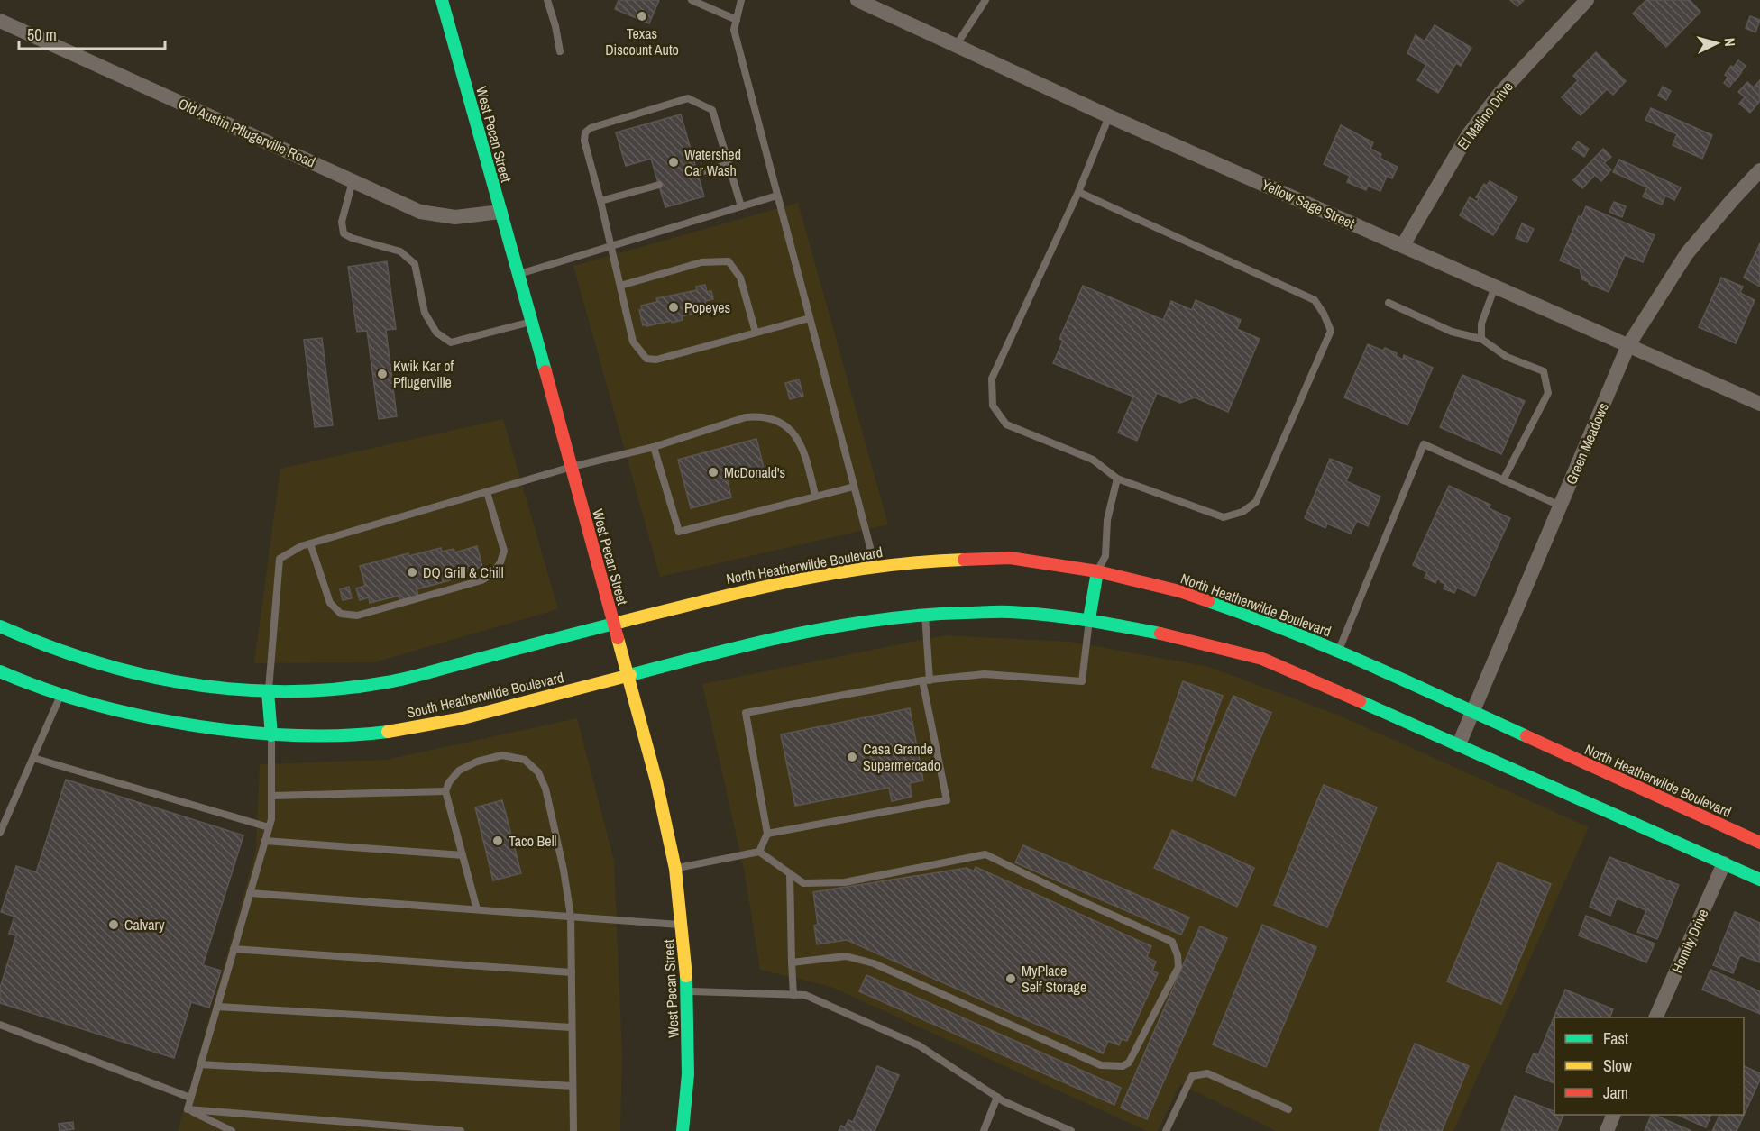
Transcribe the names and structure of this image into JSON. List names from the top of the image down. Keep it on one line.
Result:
{"streets":{"main road":["West Pecan Street","North Heatherwilde Boulevard","South Heatherwilde Boulevard"],"street":["El Malino Drive","Old Austin Pflugerville Road","Yellow Sage Street","Green Meadows","Homily Drive"]},"crossings":[["El Malino Drive","Yellow Sage Street"],["Old Austin Pflugerville Road","West Pecan Street"],["West Pecan Street","North Heatherwilde Boulevard"],["West Pecan Street","South Heatherwilde Boulevard"],["Yellow Sage Street","Green Meadows"],["Green Meadows","North Heatherwilde Boulevard"]],"places":["Texas Discount Auto","Watershed Car Wash","Popeyes","Kwik Kar of Pflugerville","McDonald's","DQ Grill & Chill","Casa Grande Supermercado","Taco Bell","Calvary","MyPlace Self Storage"],"legend":["Fast","Slow","Jam"],"scale_bar":"50 m","north":"right"}
